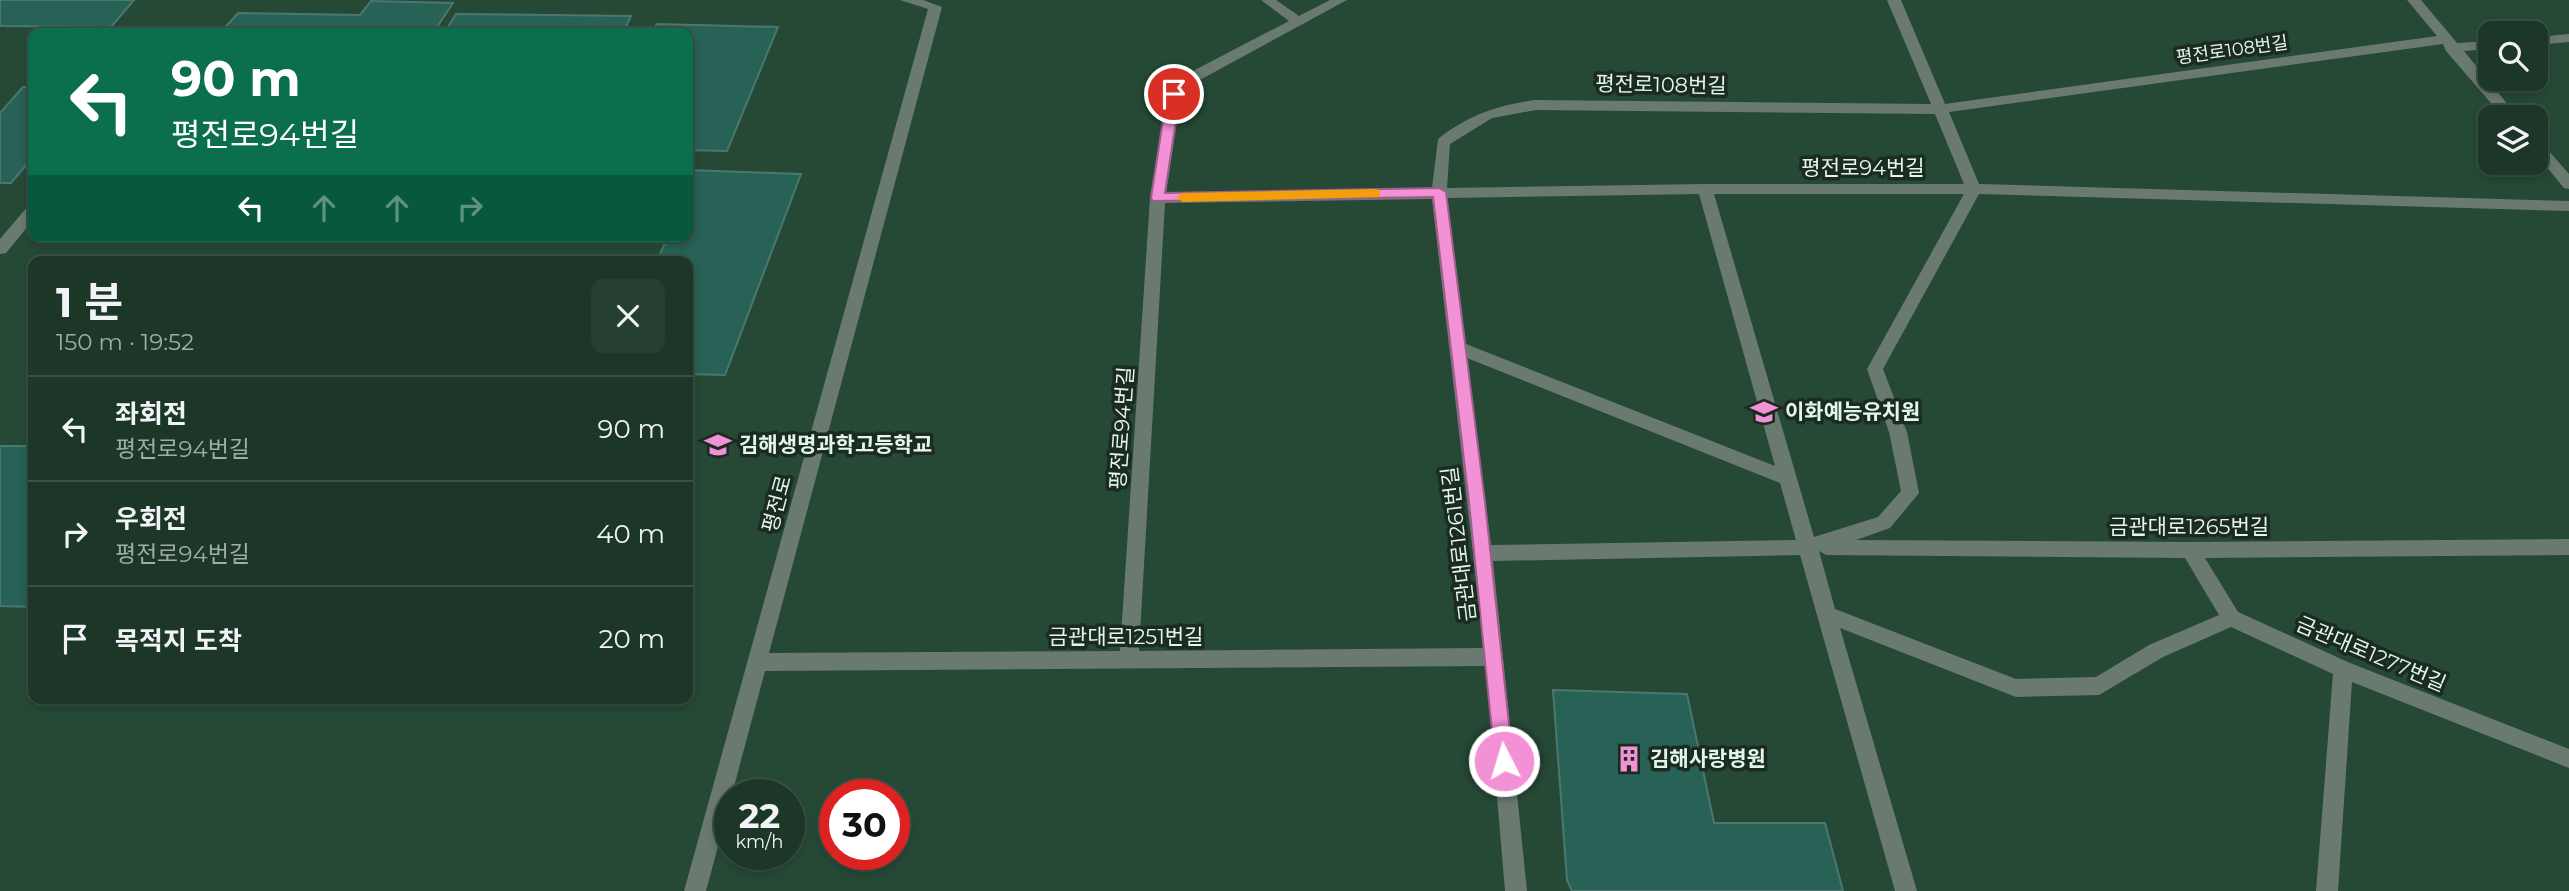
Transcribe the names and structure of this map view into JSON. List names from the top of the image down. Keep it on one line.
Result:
{"streets":{"street":["평전로108번길","평전로94번길","평전로","금관대로1265번길","금관대로1261번길","금관대로1251번길","금관대로1277번길"]},"crossings":[["평전로108번길","평전로94번길"],["평전로108번길","금관대로1261번길"],["평전로94번길","금관대로1261번길"],["평전로94번길","금관대로1251번길"],["평전로","금관대로1251번길"],["금관대로1261번길","금관대로1251번길"]],"places":{"school or university":["이화예능유치원","김해생명과학고등학교"],"building":["김해사랑병원"]},"page":{"turn":["90 m","평전로94번길"],"heading":["1 분","150 m · 19:52"],"list":[{"name":"좌회전","note":"평전로94번길","value":"90 m"},{"name":"우회전","note":"평전로94번길","value":"40 m"},{"name":"목적지 도착","value":"20 m"}],"speed":"22 km/h","limit":"30"}}
